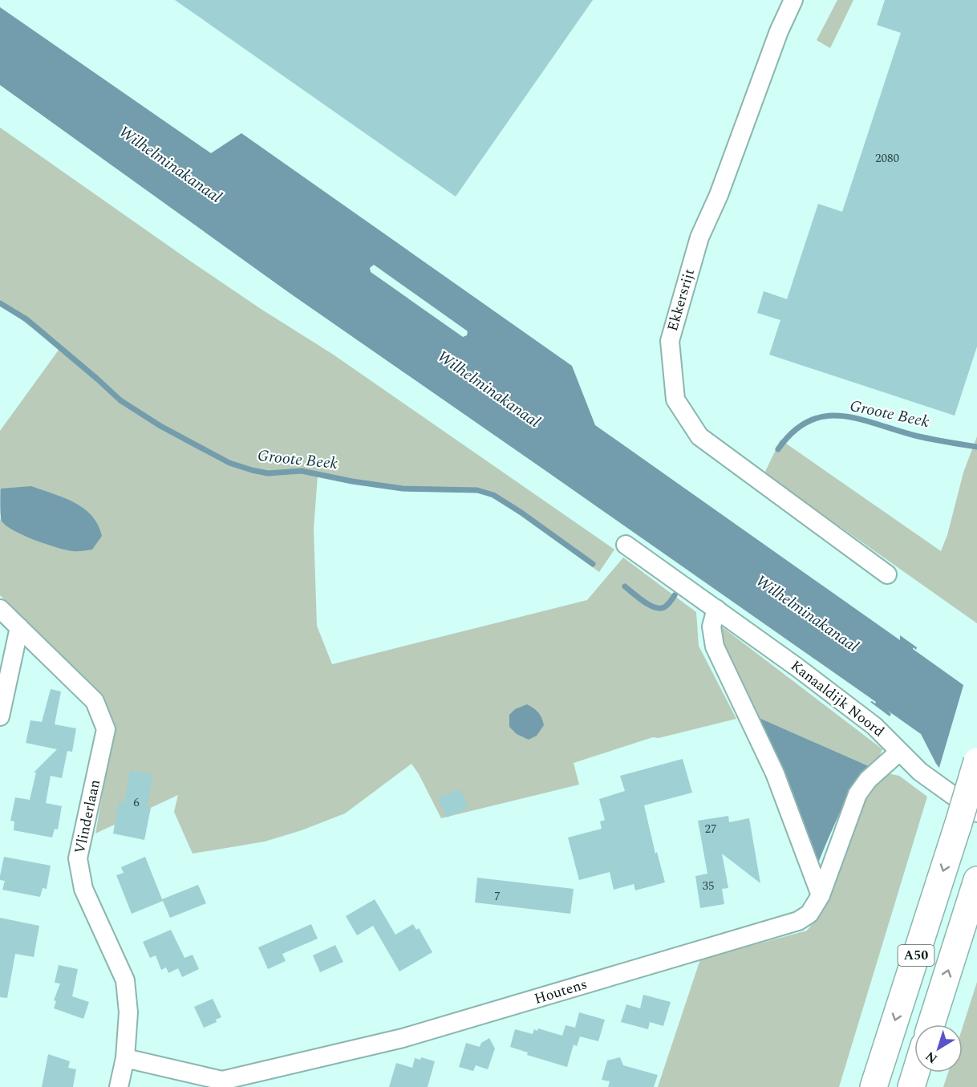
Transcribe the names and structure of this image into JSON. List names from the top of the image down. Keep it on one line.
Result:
{"streets":{"highway":["A50"],"street":["Ekkersrijt","Kanaaldijk Noord","Vlinderlaan","Houtens"]},"crossings":[["Kanaaldijk Noord","A50"],["Kanaaldijk Noord","Houtens"],["Vlinderlaan","Houtens"]],"water":["Wilhelminakanaal","Groote Beek"],"house_numbers":["2080","6","27","35","7"],"north":"bottom left"}
